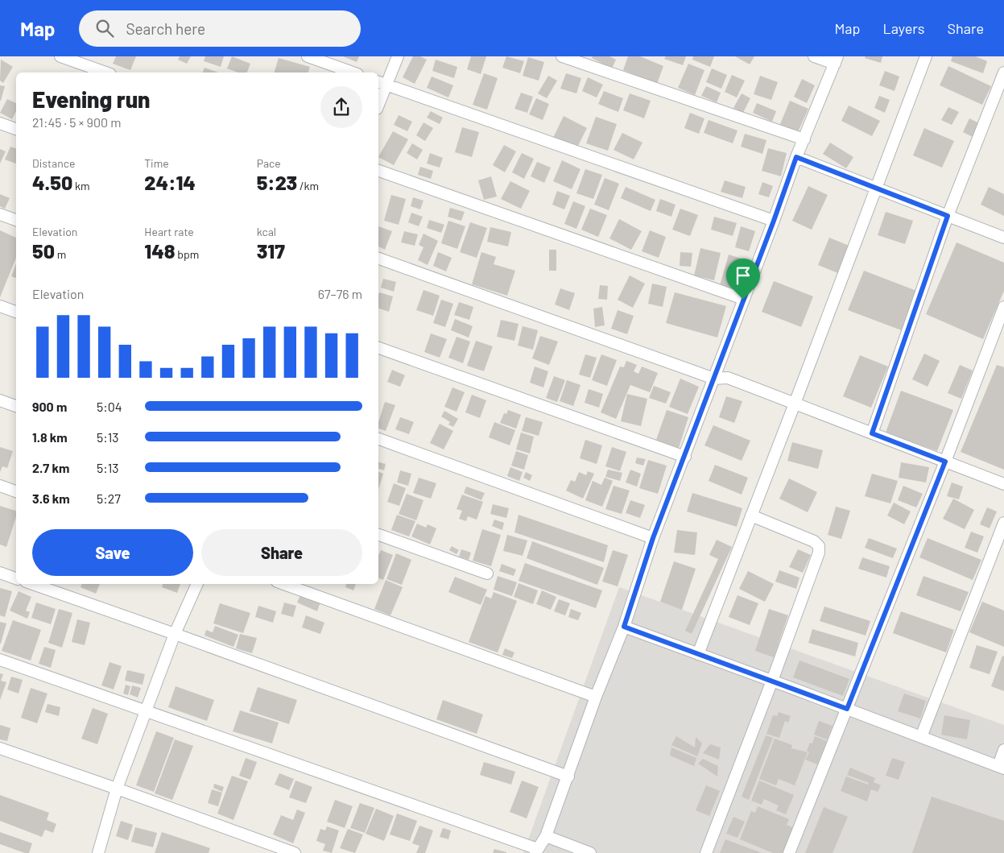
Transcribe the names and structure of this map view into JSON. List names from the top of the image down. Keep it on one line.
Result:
{"page":{"header":"Map","search":"Search here","nav":["Map","Layers","Share"],"heading":["Evening run","21:45 · 5 × 900 m"],"stats":[["Distance","4.50 km"],["Time","24:14"],["Pace","5:23 /km"],["Elevation","50 m"],["Heart rate","148 bpm"],["kcal","317"]],"chart":["Elevation","67–76 m"],"list":[{"name":"900 m","note":"5:04"},{"name":"1.8 km","note":"5:13"},{"name":"2.7 km","note":"5:13"},{"name":"3.6 km","note":"5:27"}],"buttons":["Save","Share"]}}
